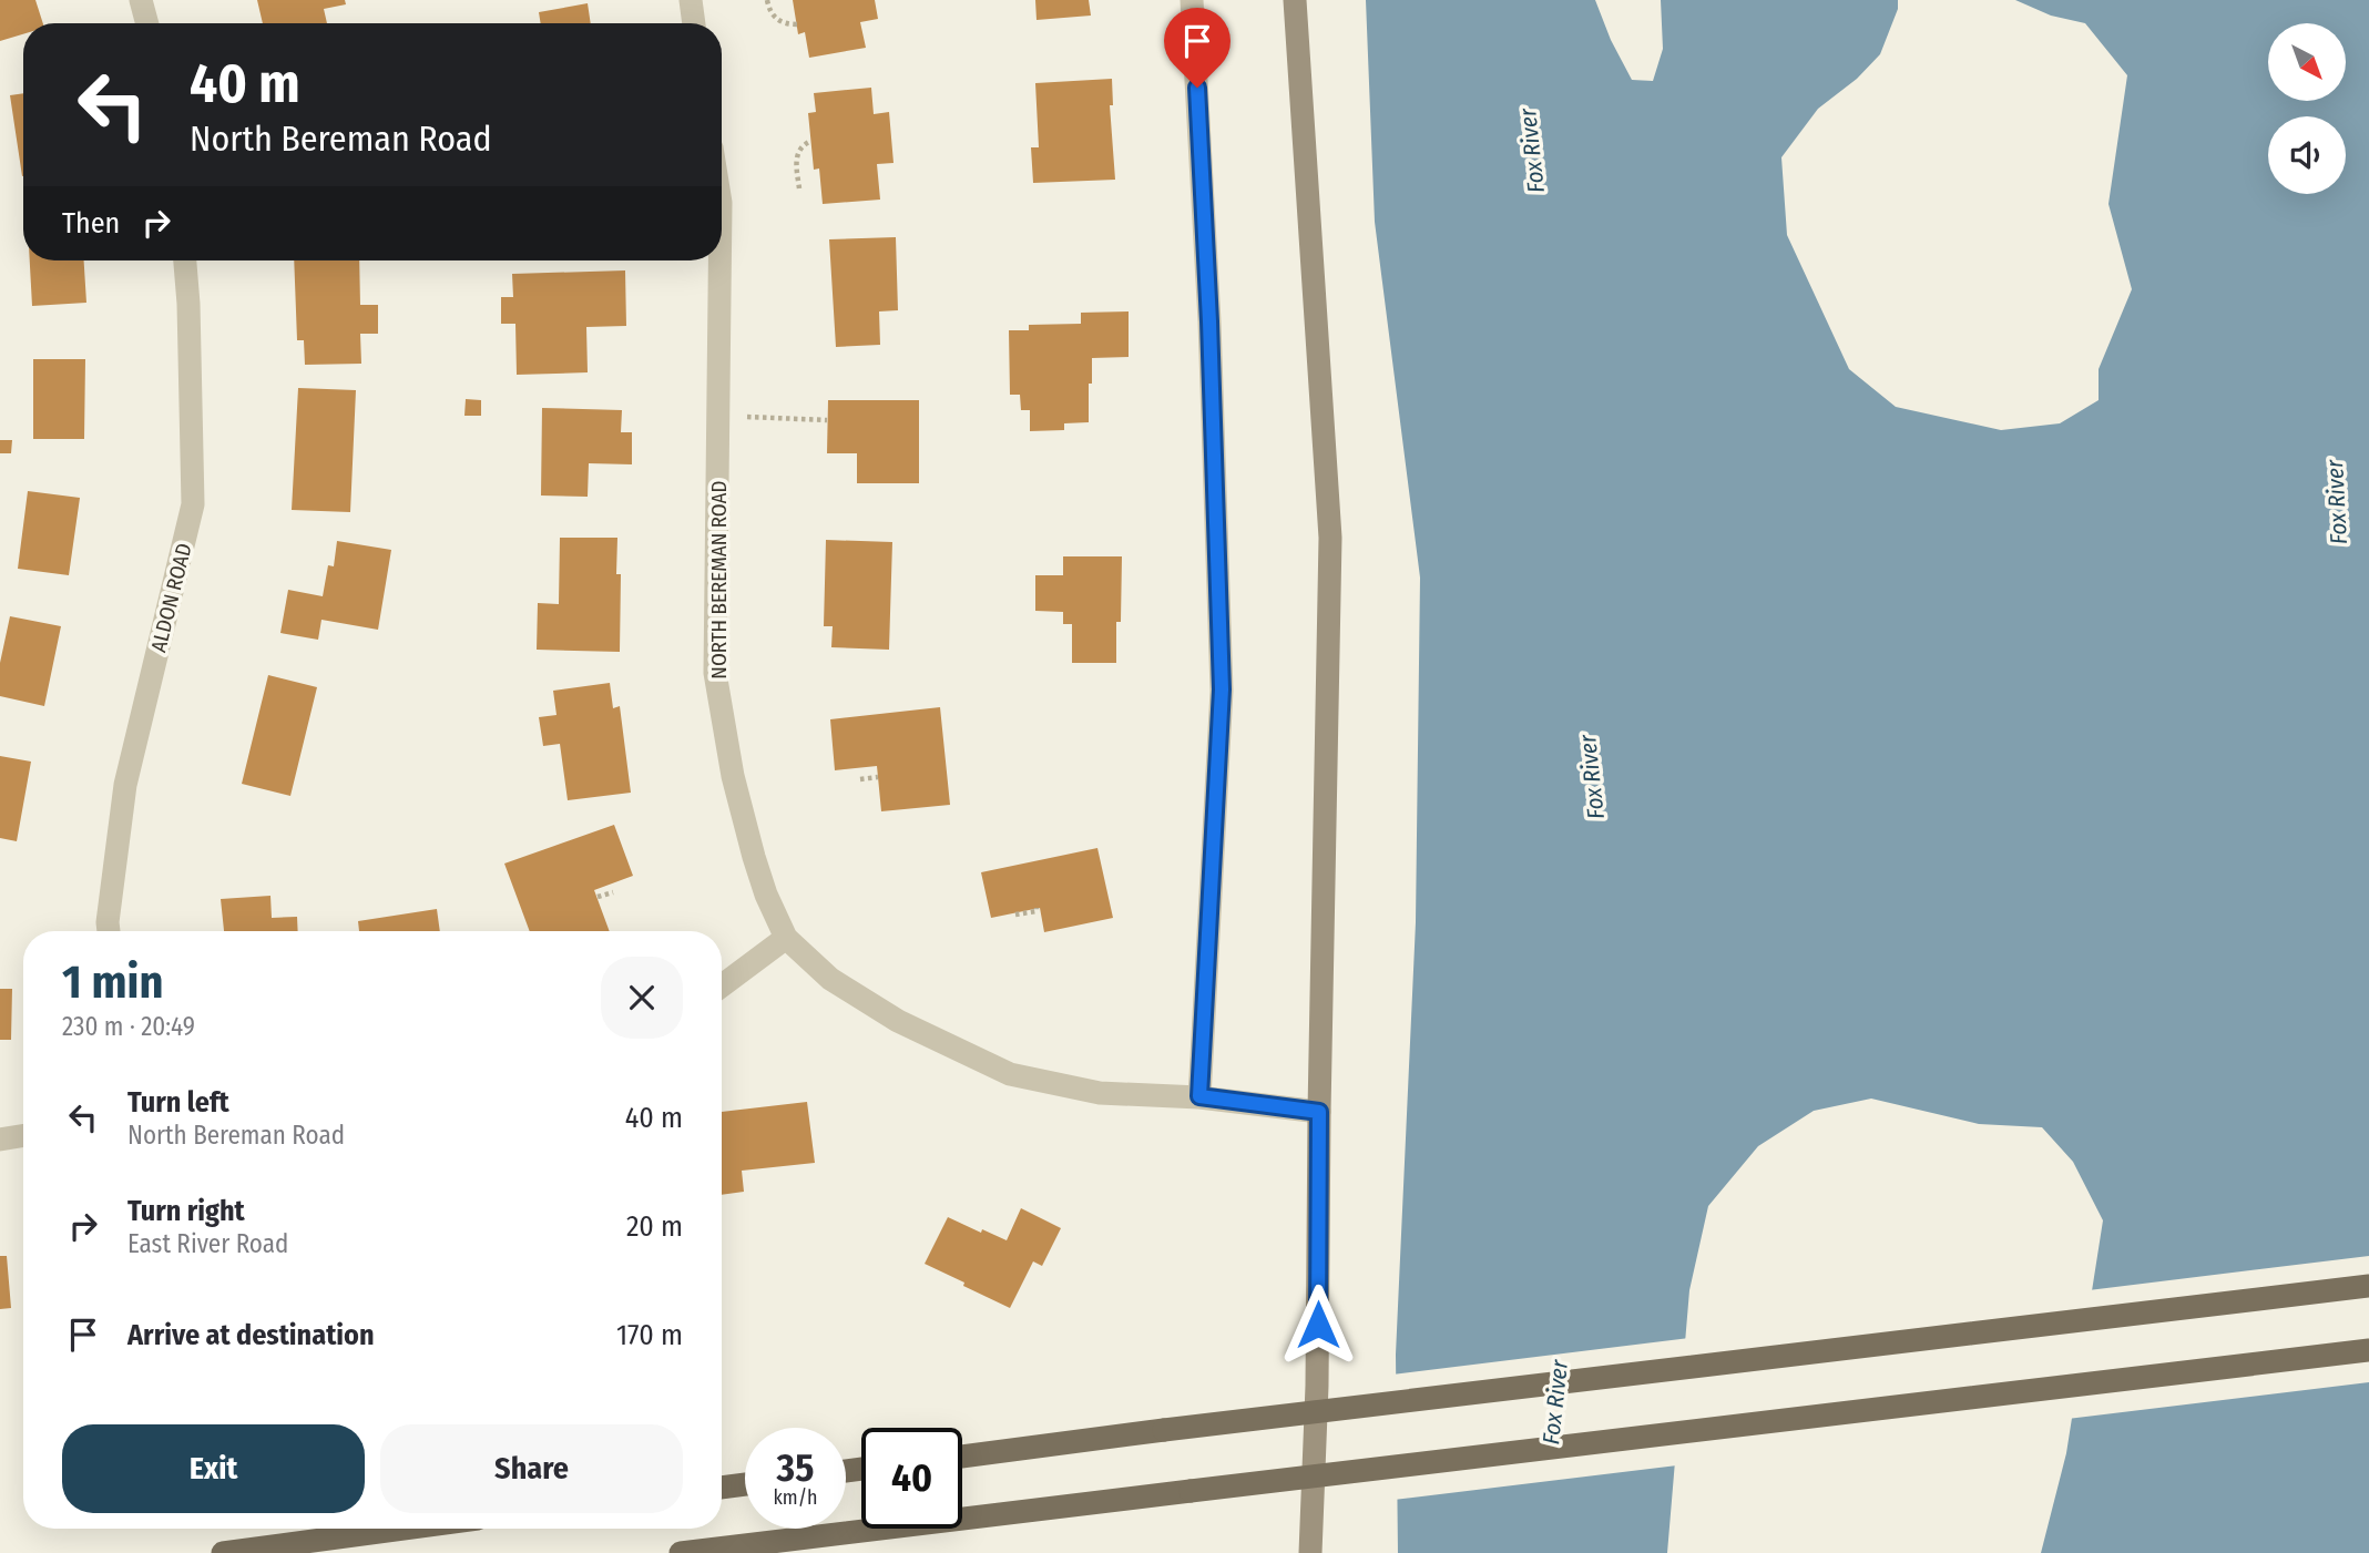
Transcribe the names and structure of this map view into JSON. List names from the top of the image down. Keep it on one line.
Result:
{"streets":{"street":["NORTH BEREMAN ROAD","ALDON ROAD"]},"water":["Fox River"],"north":"bottom right","page":{"turn":["40 m","North Bereman Road"],"then":"Then","heading":["1 min","230 m · 20:49"],"list":[{"name":"Turn left","note":"North Bereman Road","value":"40 m"},{"name":"Turn right","note":"East River Road","value":"20 m"},{"name":"Arrive at destination","value":"170 m"}],"buttons":["Exit","Share"],"speed":"35 km/h","limit":"40"}}
